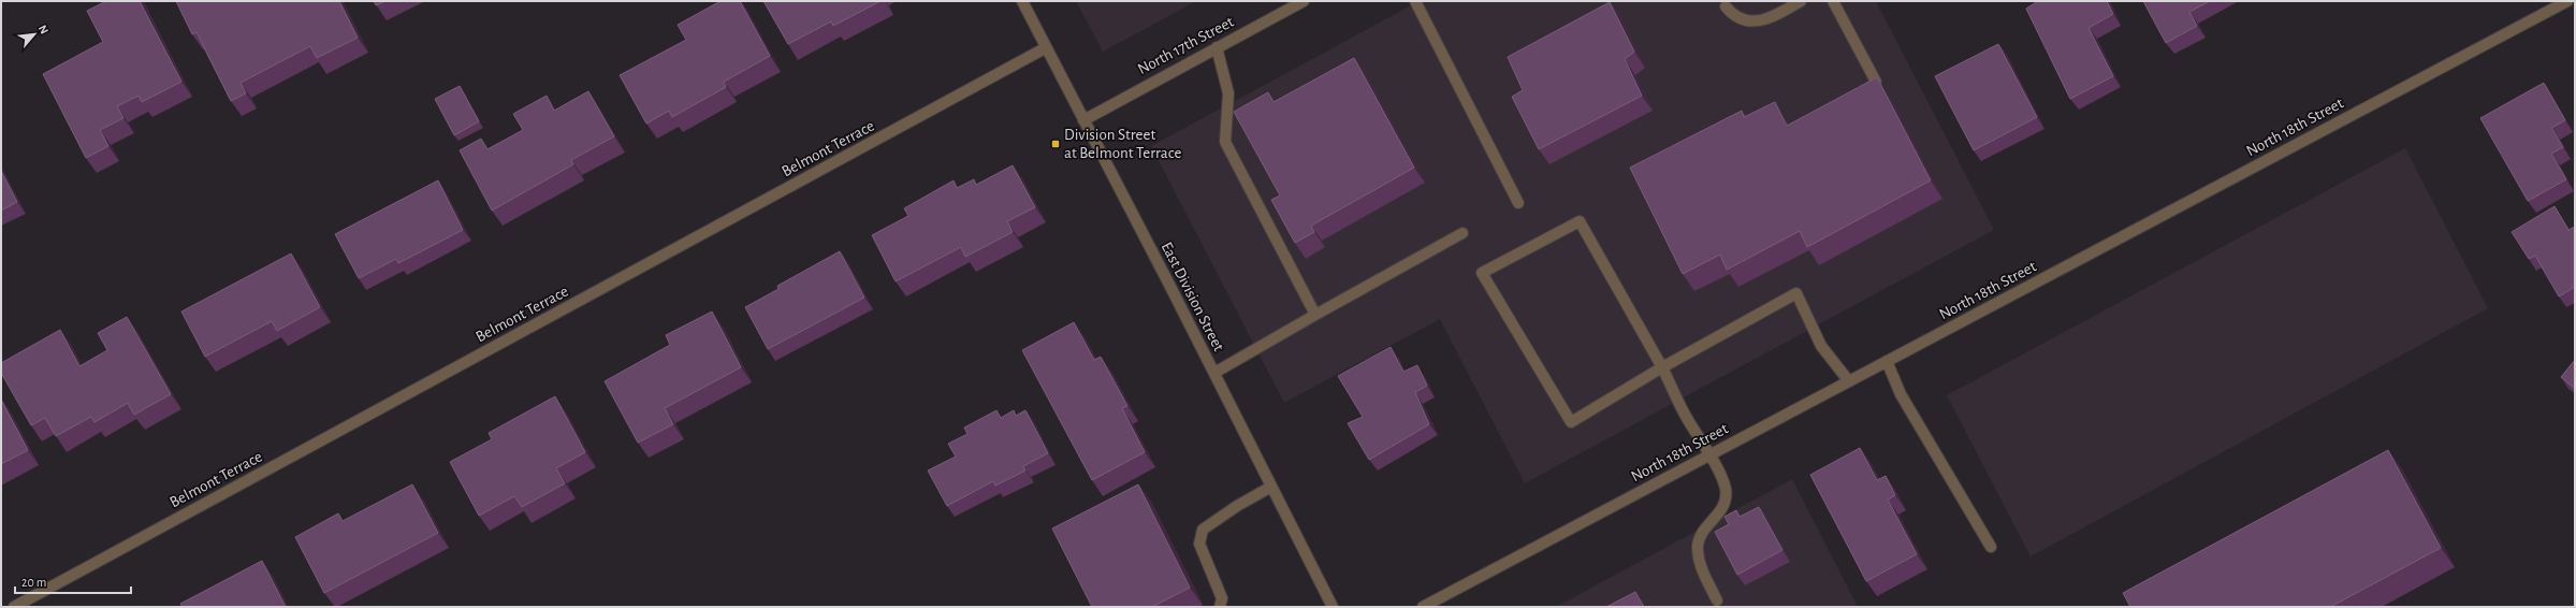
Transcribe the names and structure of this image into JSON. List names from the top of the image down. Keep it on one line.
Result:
{"streets":{"street":["North 17th Street","North 18th Street","Belmont Terrace","East Division Street"]},"crossings":[["North 17th Street","East Division Street"],["Belmont Terrace","East Division Street"]],"places":{"transit":["Division Street at Belmont Terrace"]},"scale_bar":"20 m","north":"top right"}
